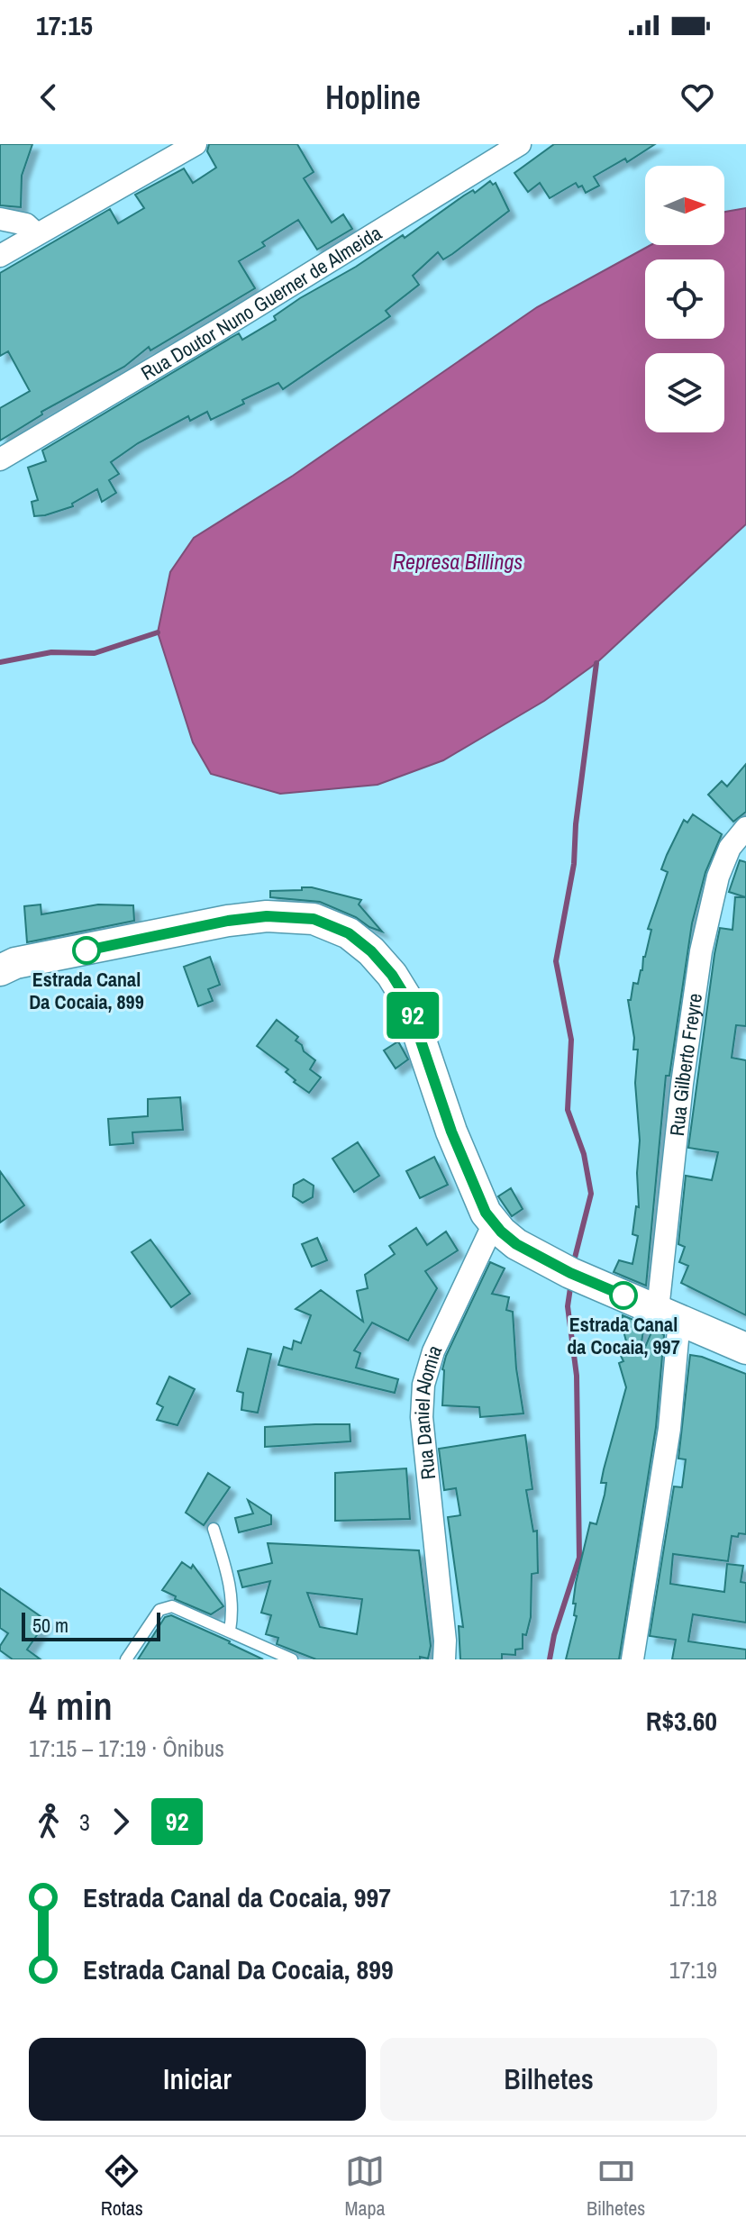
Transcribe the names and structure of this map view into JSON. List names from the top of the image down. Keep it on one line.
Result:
{"streets":{"street":["Rua Doutor Nuno Guerner de Almeida","Rua Gilberto Freyre","Rua Daniel Alomia"]},"water":["Represa Billings"],"places":["Estrada Canal Da Cocaia, 899","Estrada Canal da Cocaia, 997"],"lines":["bus line 92"],"scale_bar":"50 m","north":"right","page":{"status":"17:15","header":"Hopline","on_map":"92","scale":"50 m","heading":["4 min","17:15 – 17:19 · Ônibus","R$3.60"],"legs":["3","92"],"list":[{"name":"Estrada Canal da Cocaia, 997","value":"17:18"},{"name":"Estrada Canal Da Cocaia, 899","value":"17:19"}],"buttons":["Iniciar","Bilhetes"],"tabs":["Rotas","Mapa","Bilhetes"]}}
